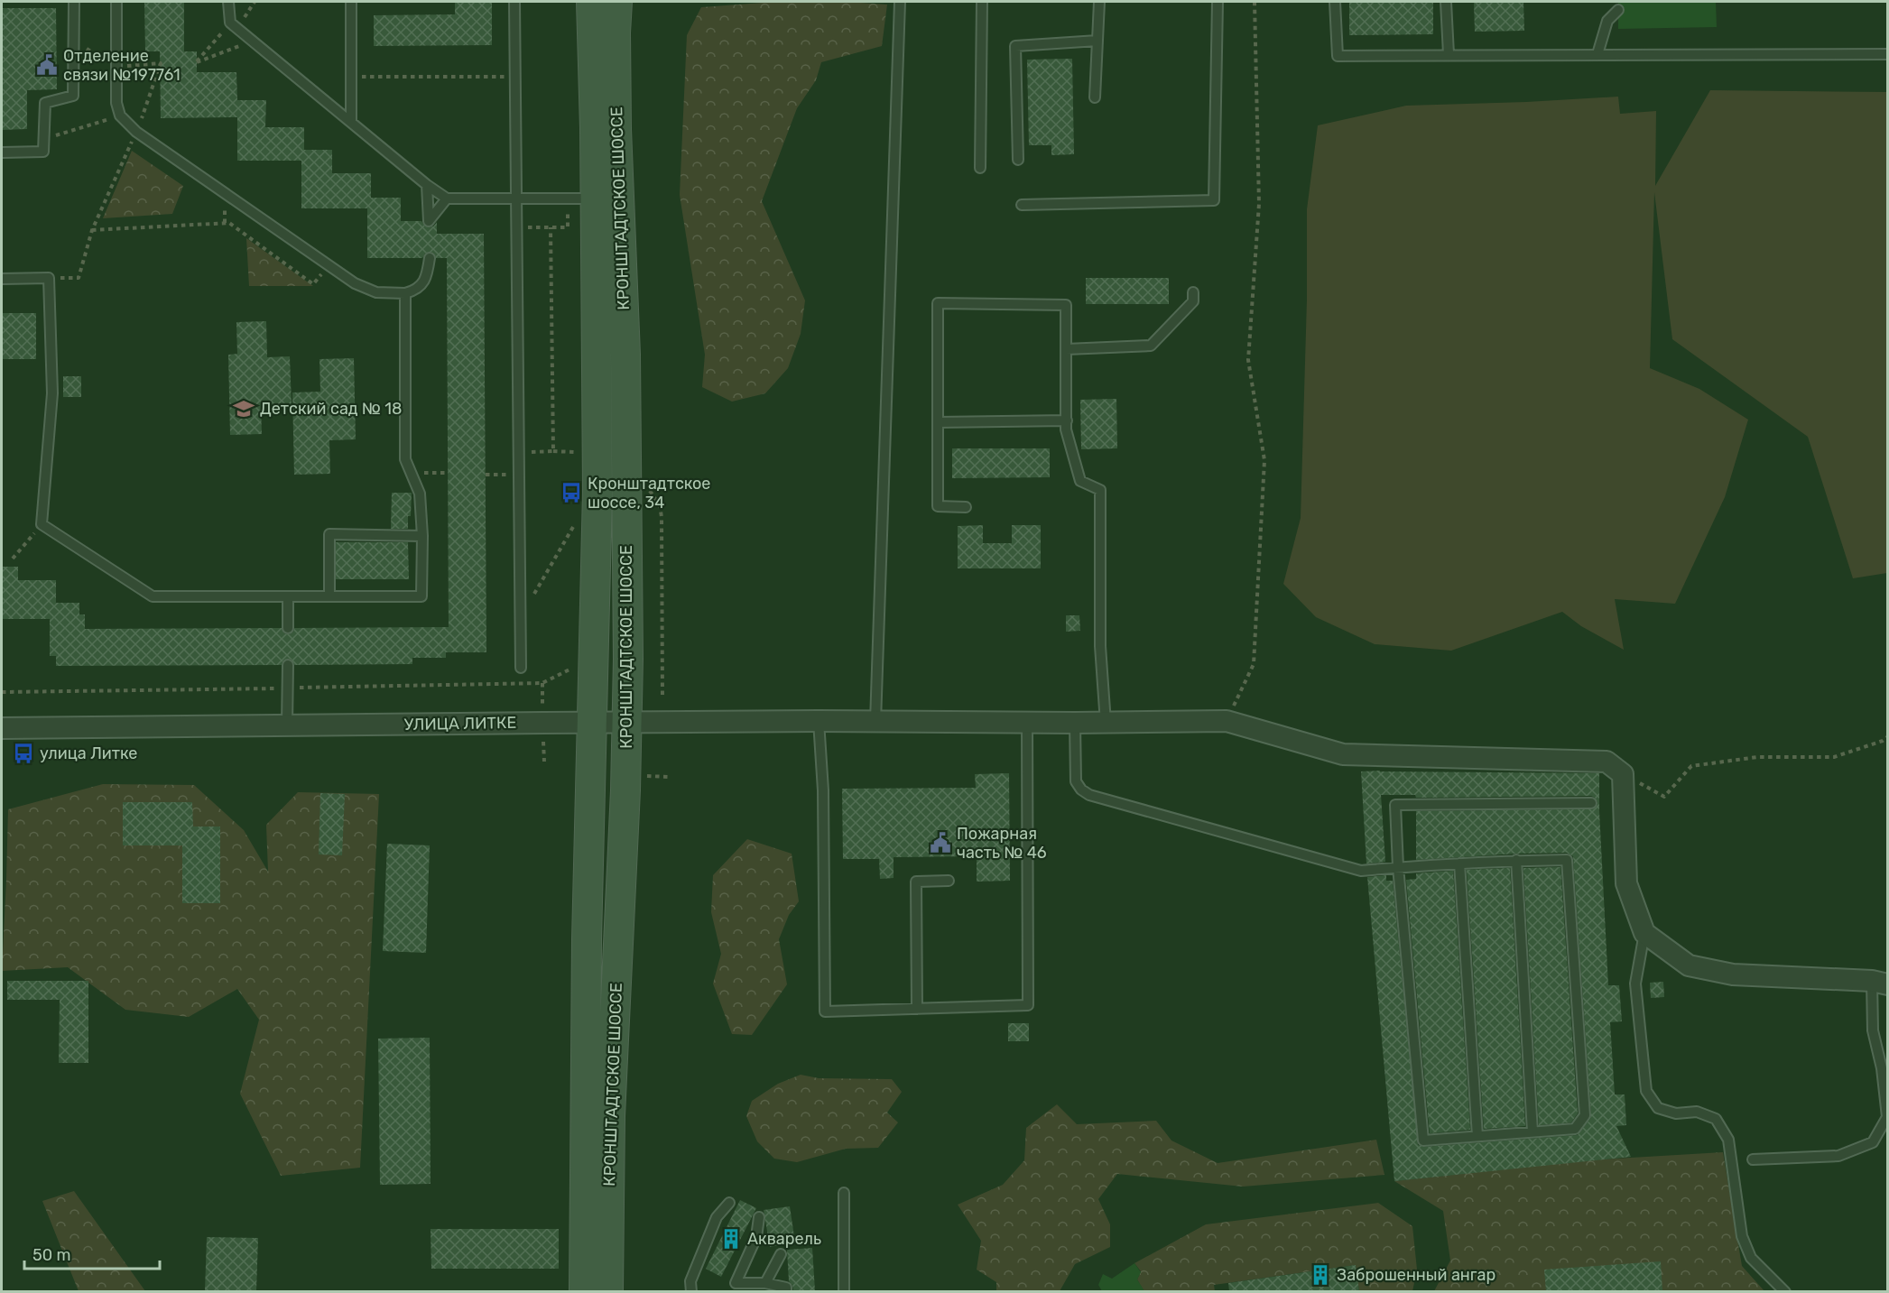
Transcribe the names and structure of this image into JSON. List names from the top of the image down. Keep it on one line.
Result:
{"streets":{"main road":["КРОНШТАДТСКОЕ ШОССЕ"],"street":["УЛИЦА ЛИТКЕ"]},"crossings":[["КРОНШТАДТСКОЕ ШОССЕ","УЛИЦА ЛИТКЕ"]],"places":{"public building":["Отделение связи №197761","Пожарная часть № 46"],"school or university":["Детский сад № 18"],"bus stop":["Кронштадтское шоссе, 34","улица Литке"],"building":["Акварель","Заброшенный ангар"]},"scale_bar":"50 m"}
